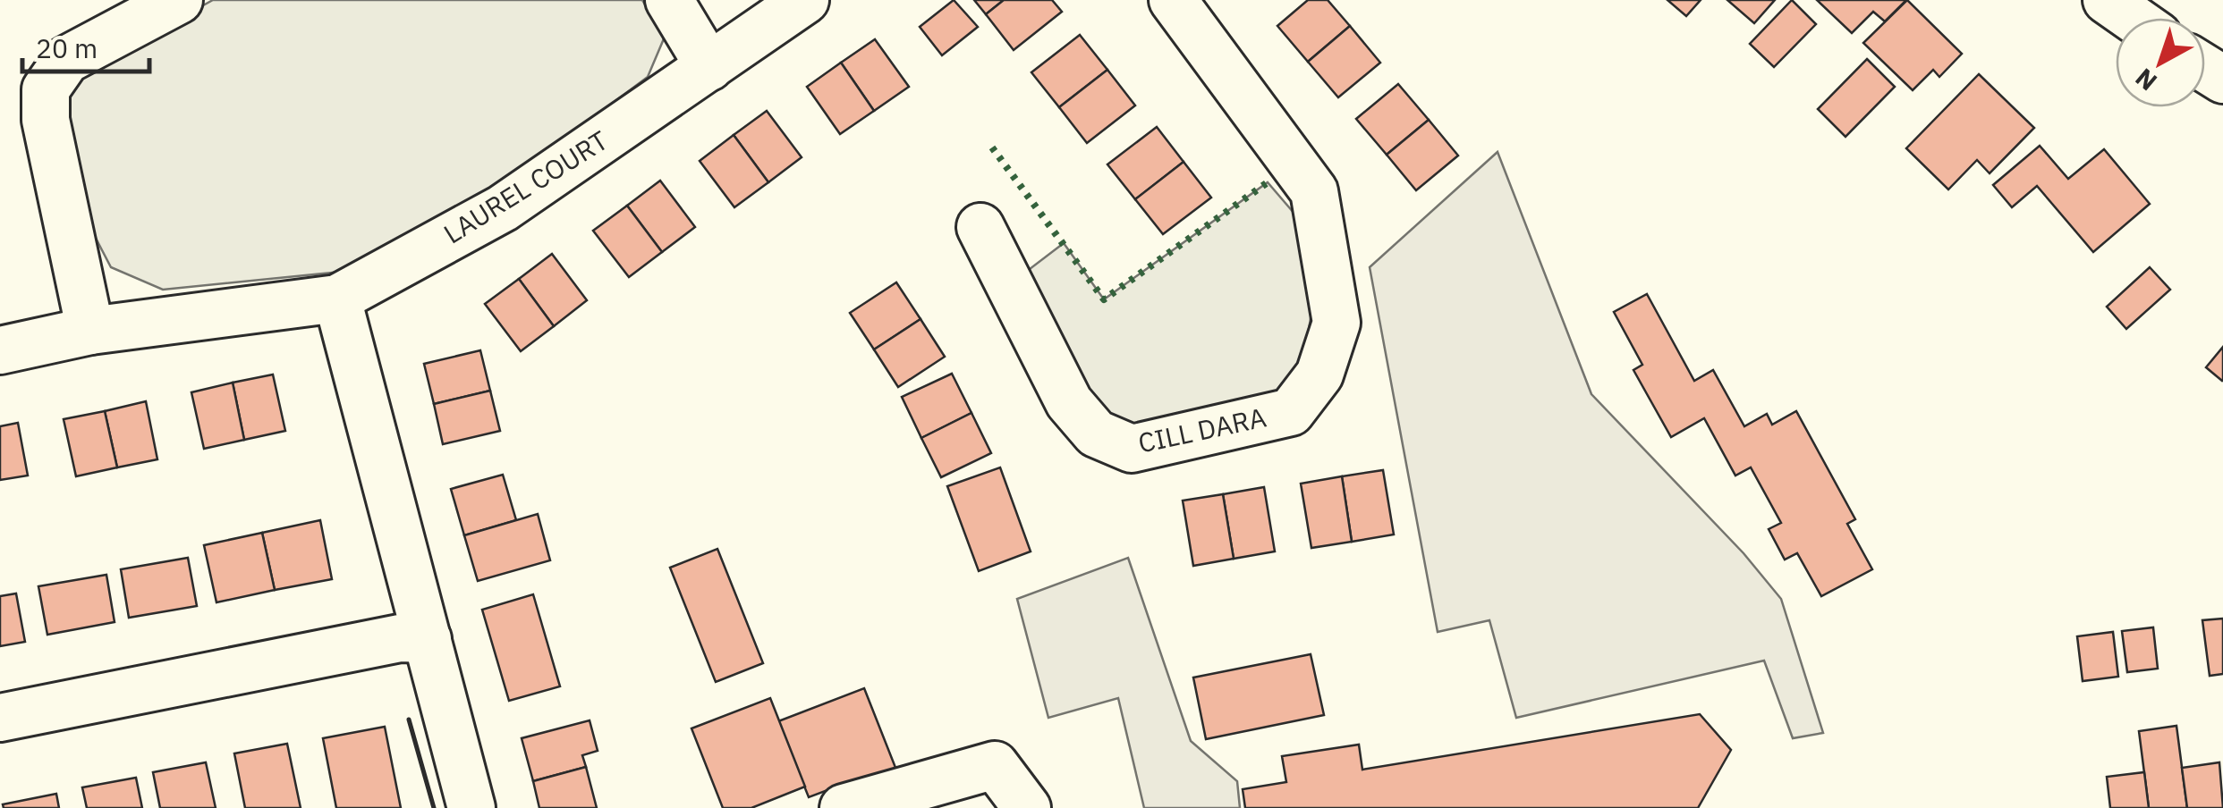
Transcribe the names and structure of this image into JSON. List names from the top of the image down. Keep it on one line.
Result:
{"streets":{"street":["LAUREL COURT","CILL DARA"]},"scale_bar":"20 m","north":"bottom left"}
